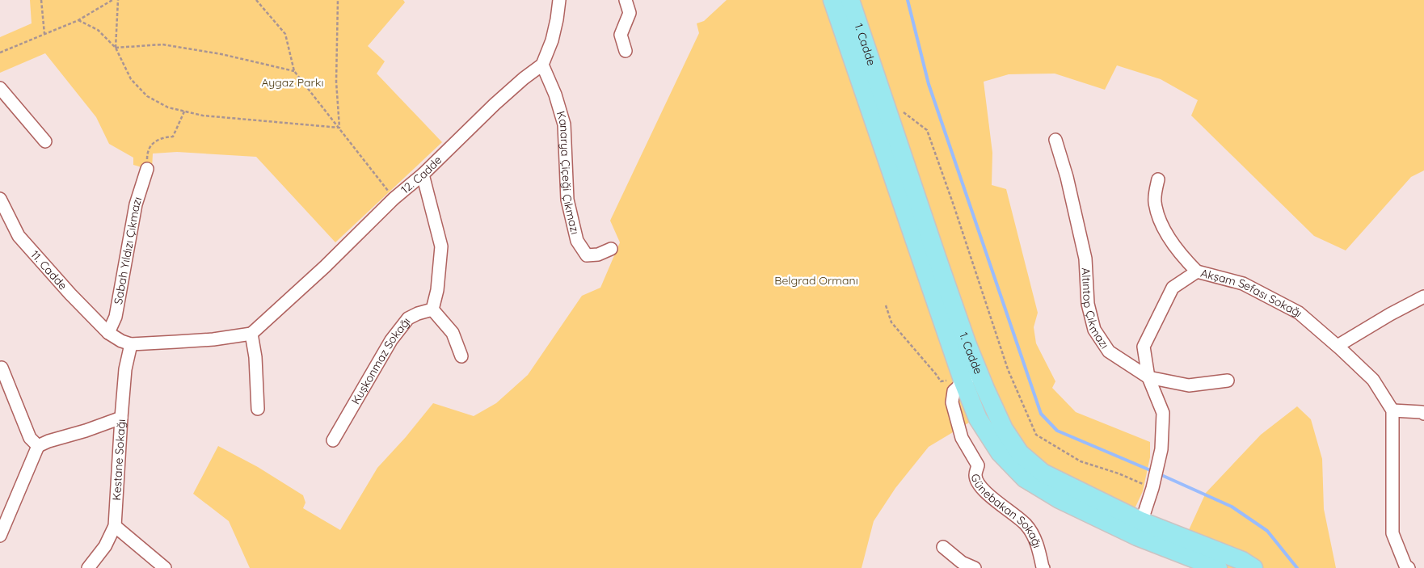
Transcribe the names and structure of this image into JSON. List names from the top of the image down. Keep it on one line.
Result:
{"streets":{"main road":["1. Cadde"],"street":["Kanarya Çiçeği Çıkmazı","12. Cadde","Sabah Yıldızı Çıkmazı","11. Cadde","Akşam Sefası Sokağı","Altıntop Çıkmazı","Kuşkonmaz Sokağı","Kestane Sokağı","Günebakan Sokağı"]},"crossings":[["1. Cadde","Akşam Sefası Sokağı"],["1. Cadde","Günebakan Sokağı"],["Kanarya Çiçeği Çıkmazı","12. Cadde"],["Sabah Yıldızı Çıkmazı","11. Cadde"],["11. Cadde","Kestane Sokağı"],["Akşam Sefası Sokağı","Altıntop Çıkmazı"]],"parks":["Aygaz Parkı","Belgrad Ormanı"]}
